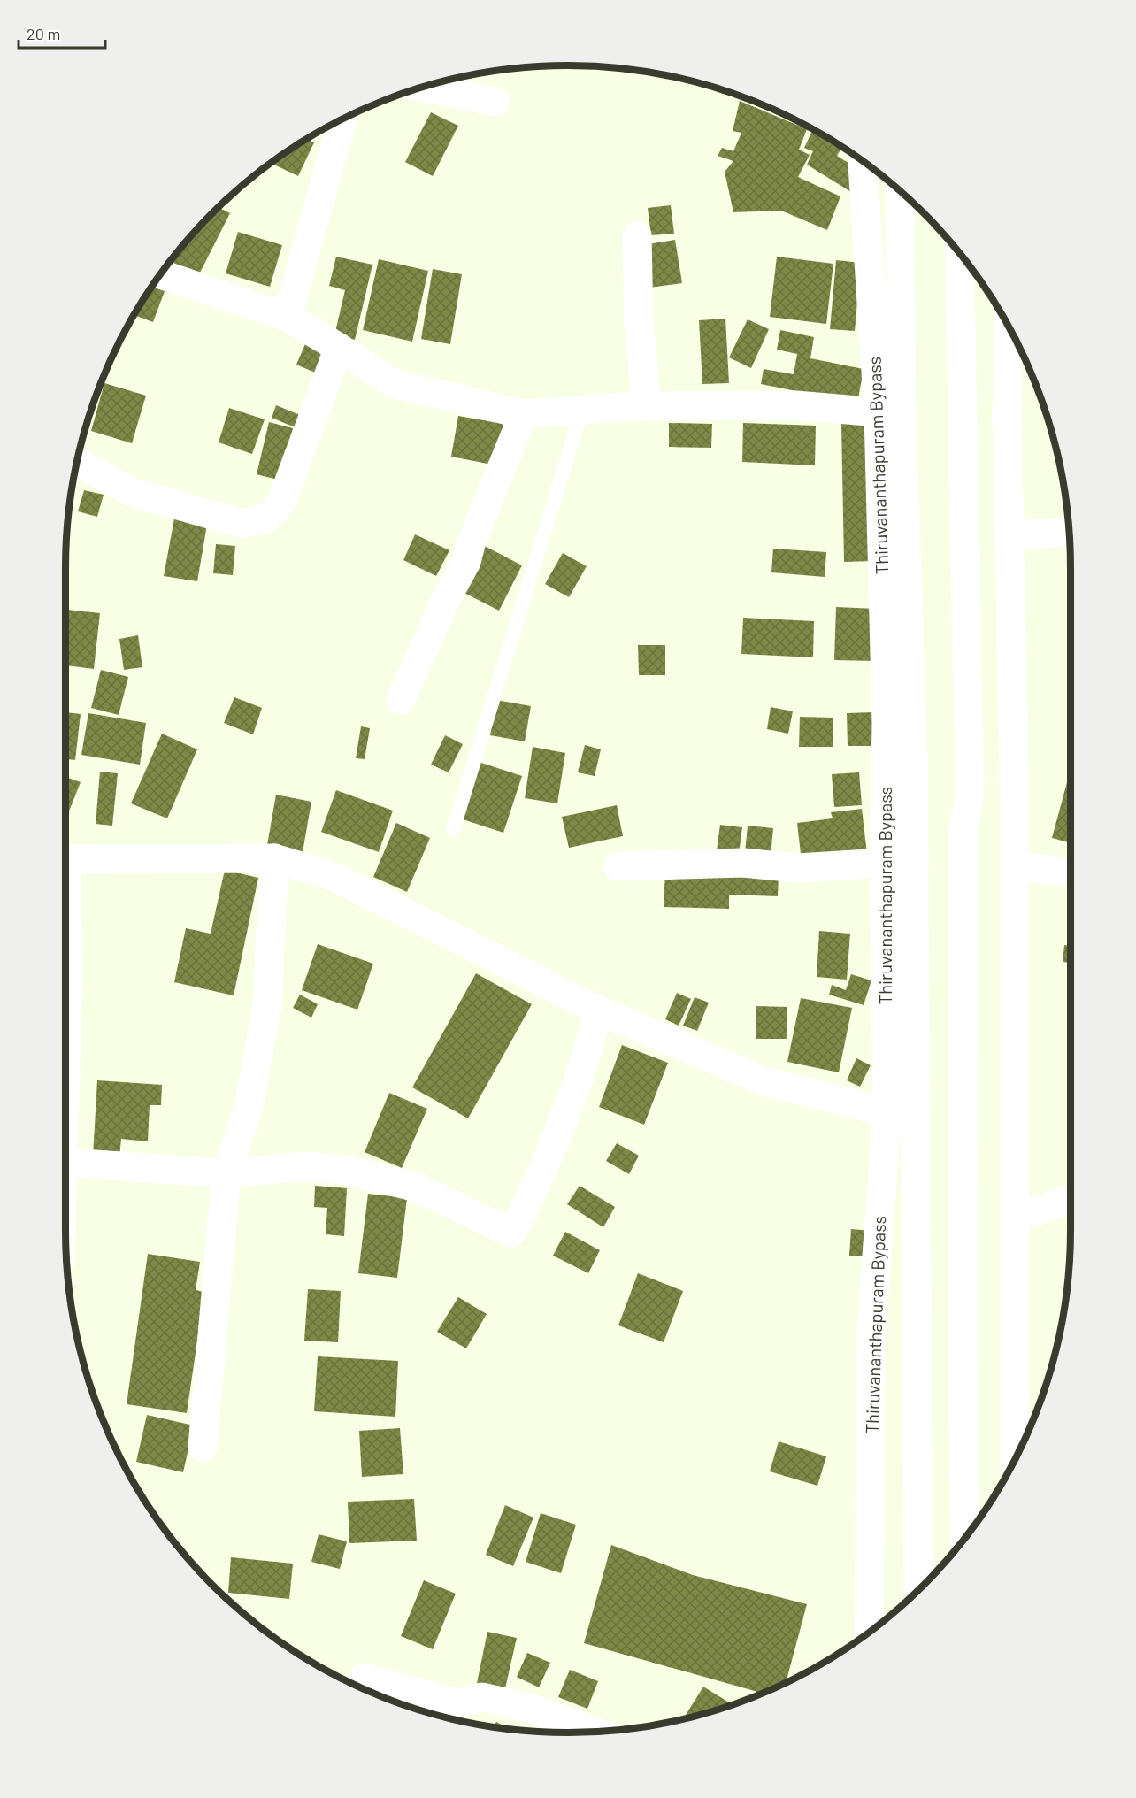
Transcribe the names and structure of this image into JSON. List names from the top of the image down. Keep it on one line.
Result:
{"streets":{"main road":["Thiruvananthapuram Bypass"]},"scale_bar":"20 m"}
